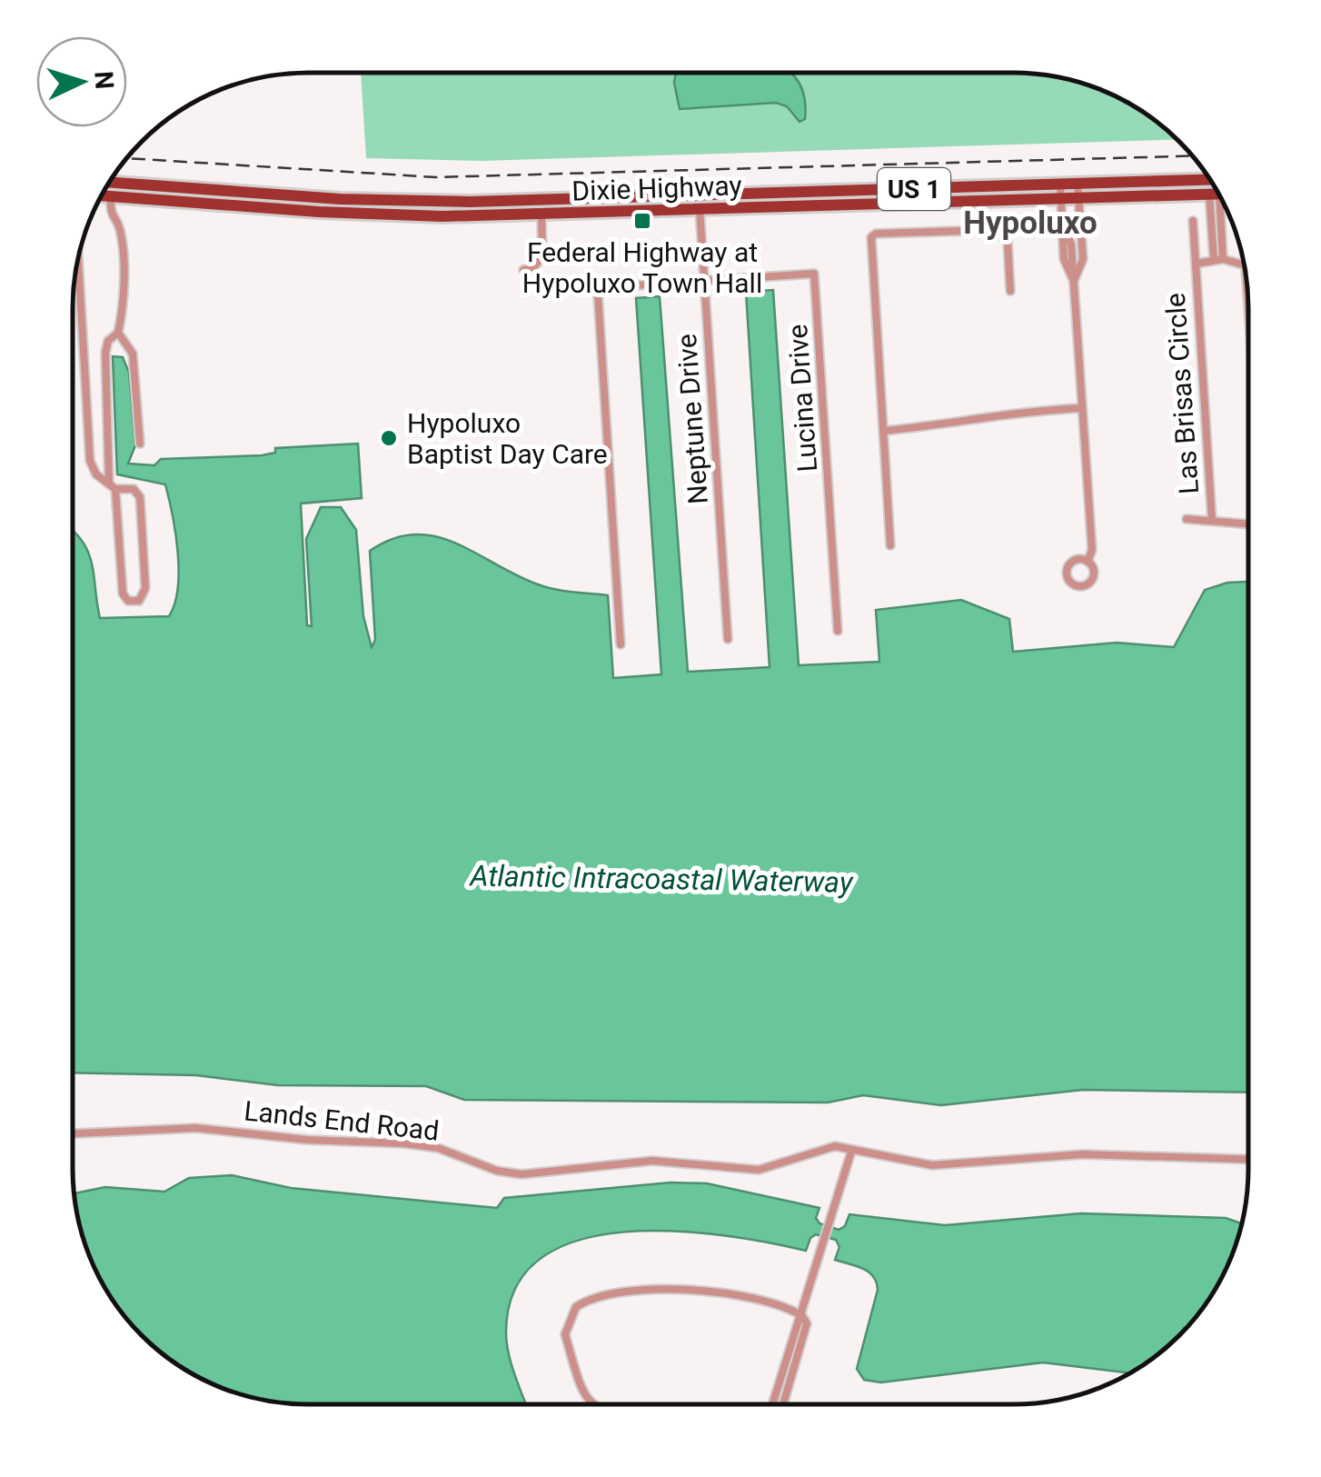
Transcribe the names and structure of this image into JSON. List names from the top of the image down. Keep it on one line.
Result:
{"streets":{"main road":["Dixie Highway","US 1"],"street":["Las Brisas Circle","Lucina Drive","Neptune Drive","Lands End Road"]},"crossings":[["Dixie Highway","Neptune Drive"],["Lucina Drive","Neptune Drive"]],"districts":["Hypoluxo"],"water":["Atlantic Intracoastal Waterway"],"places":{"transit":["Federal Highway at Hypoluxo Town Hall"],"other":["Hypoluxo Baptist Day Care"]},"north":"right"}
